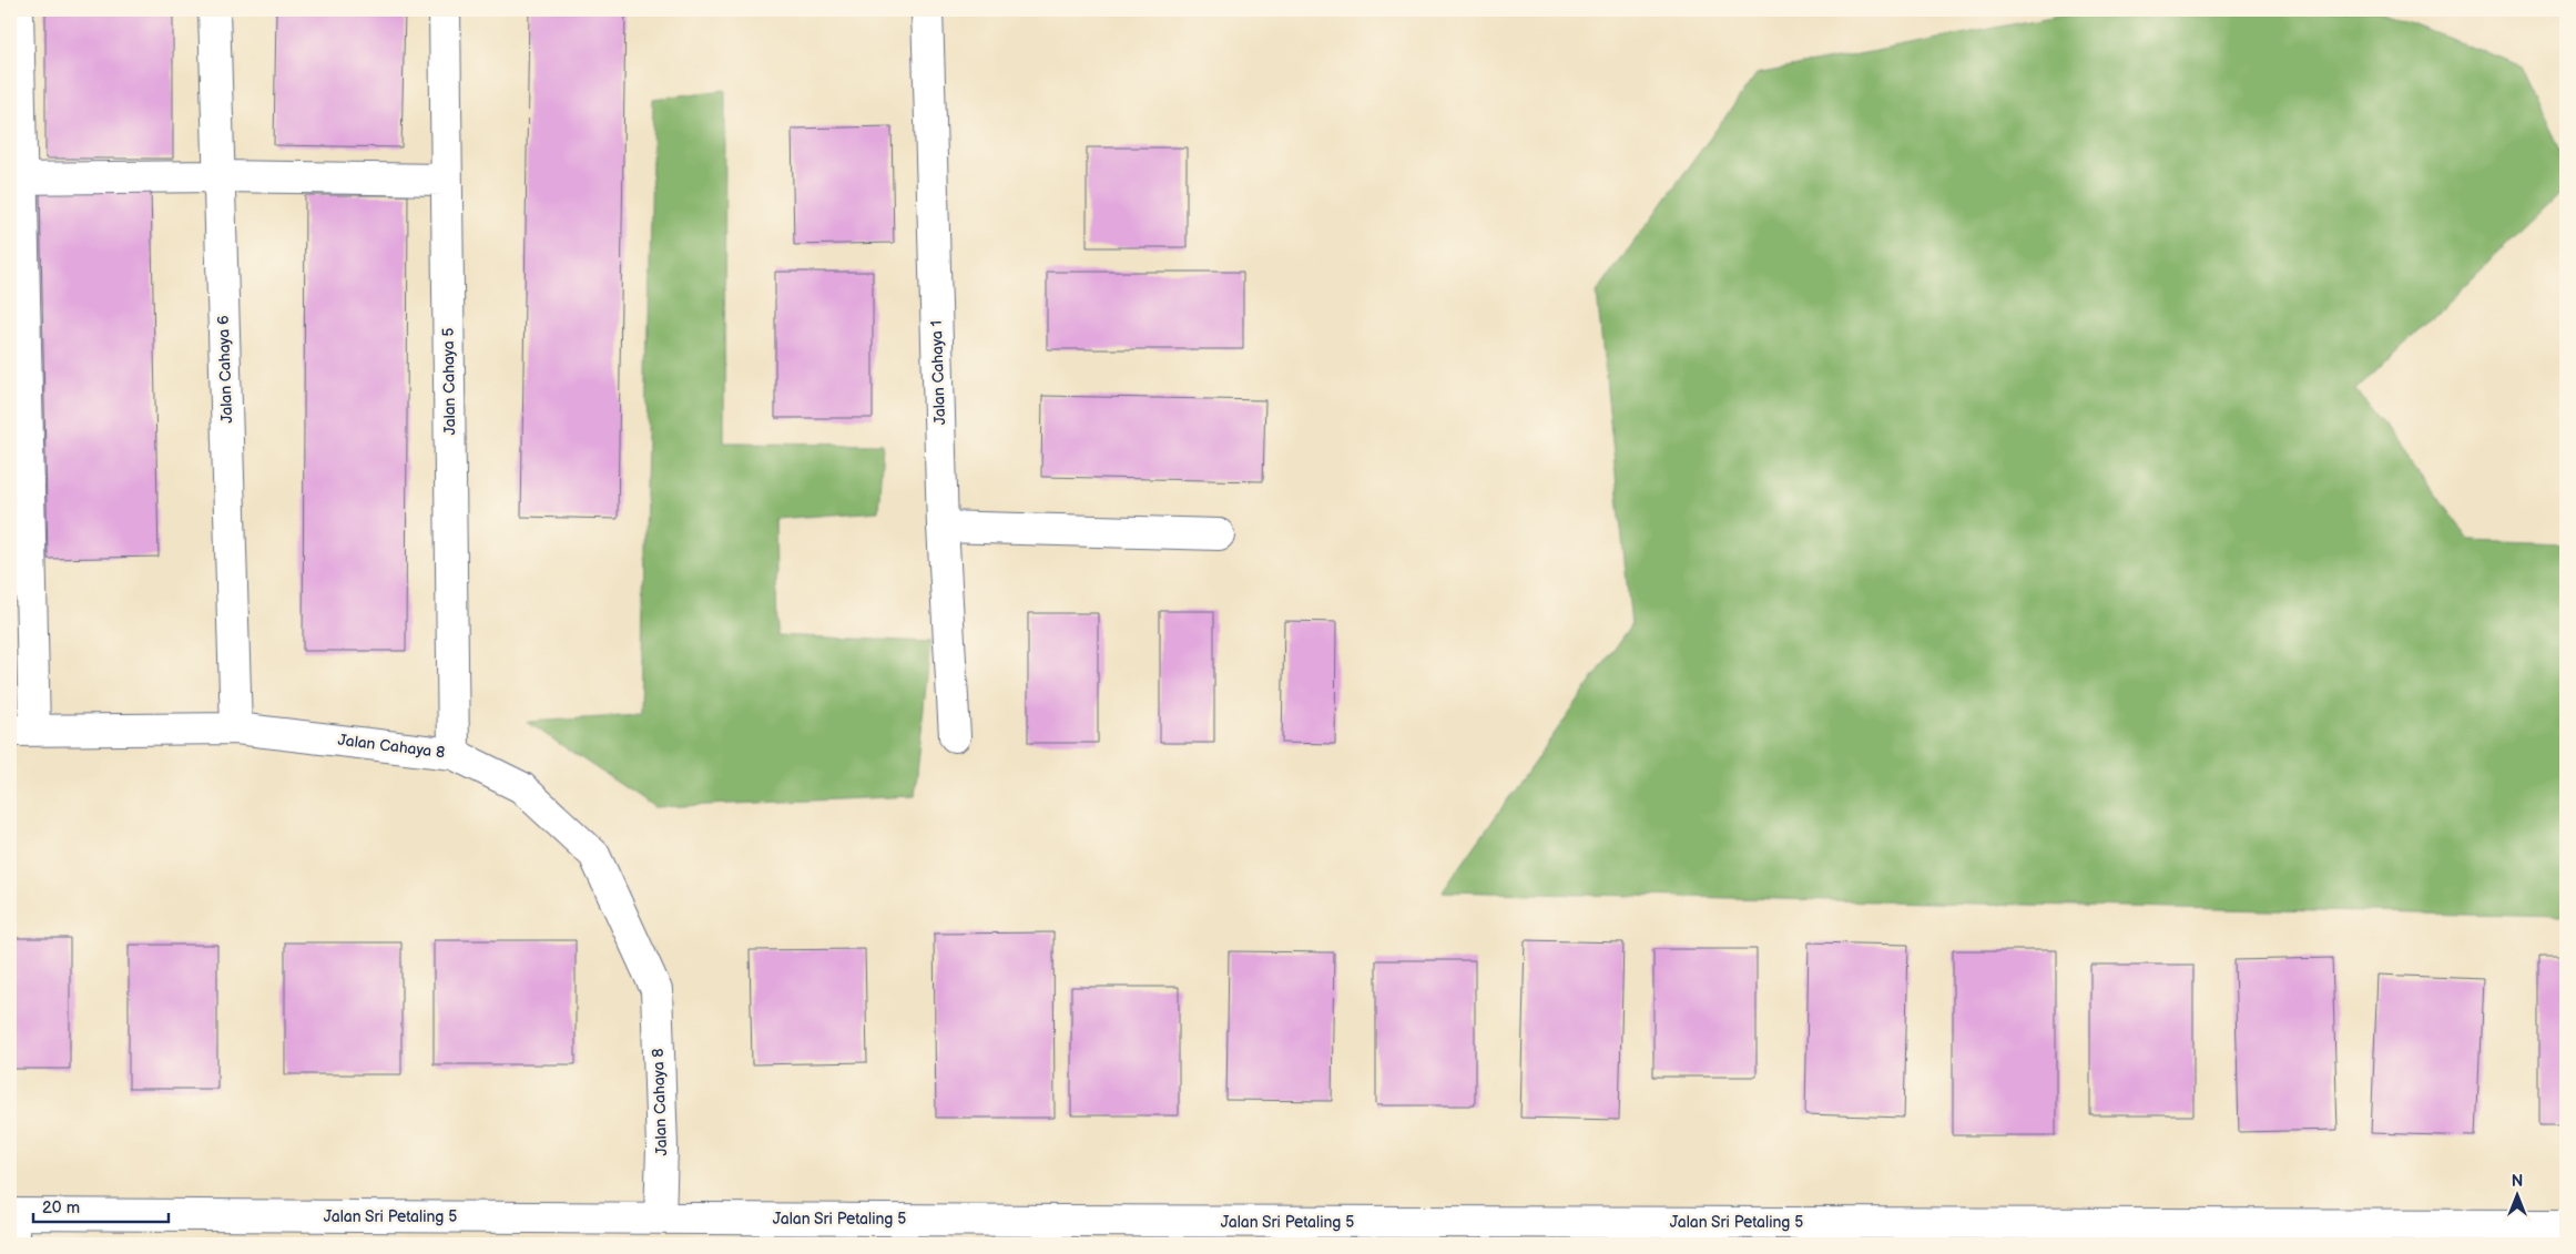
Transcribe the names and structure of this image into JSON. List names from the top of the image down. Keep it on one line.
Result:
{"streets":{"street":["Jalan Cahaya 6","Jalan Cahaya 1","Jalan Cahaya 5","Jalan Cahaya 8","Jalan Sri Petaling 5"]},"crossings":[["Jalan Cahaya 6","Jalan Cahaya 8"],["Jalan Cahaya 5","Jalan Cahaya 8"],["Jalan Cahaya 8","Jalan Sri Petaling 5"]],"scale_bar":"20 m","north":"top"}
